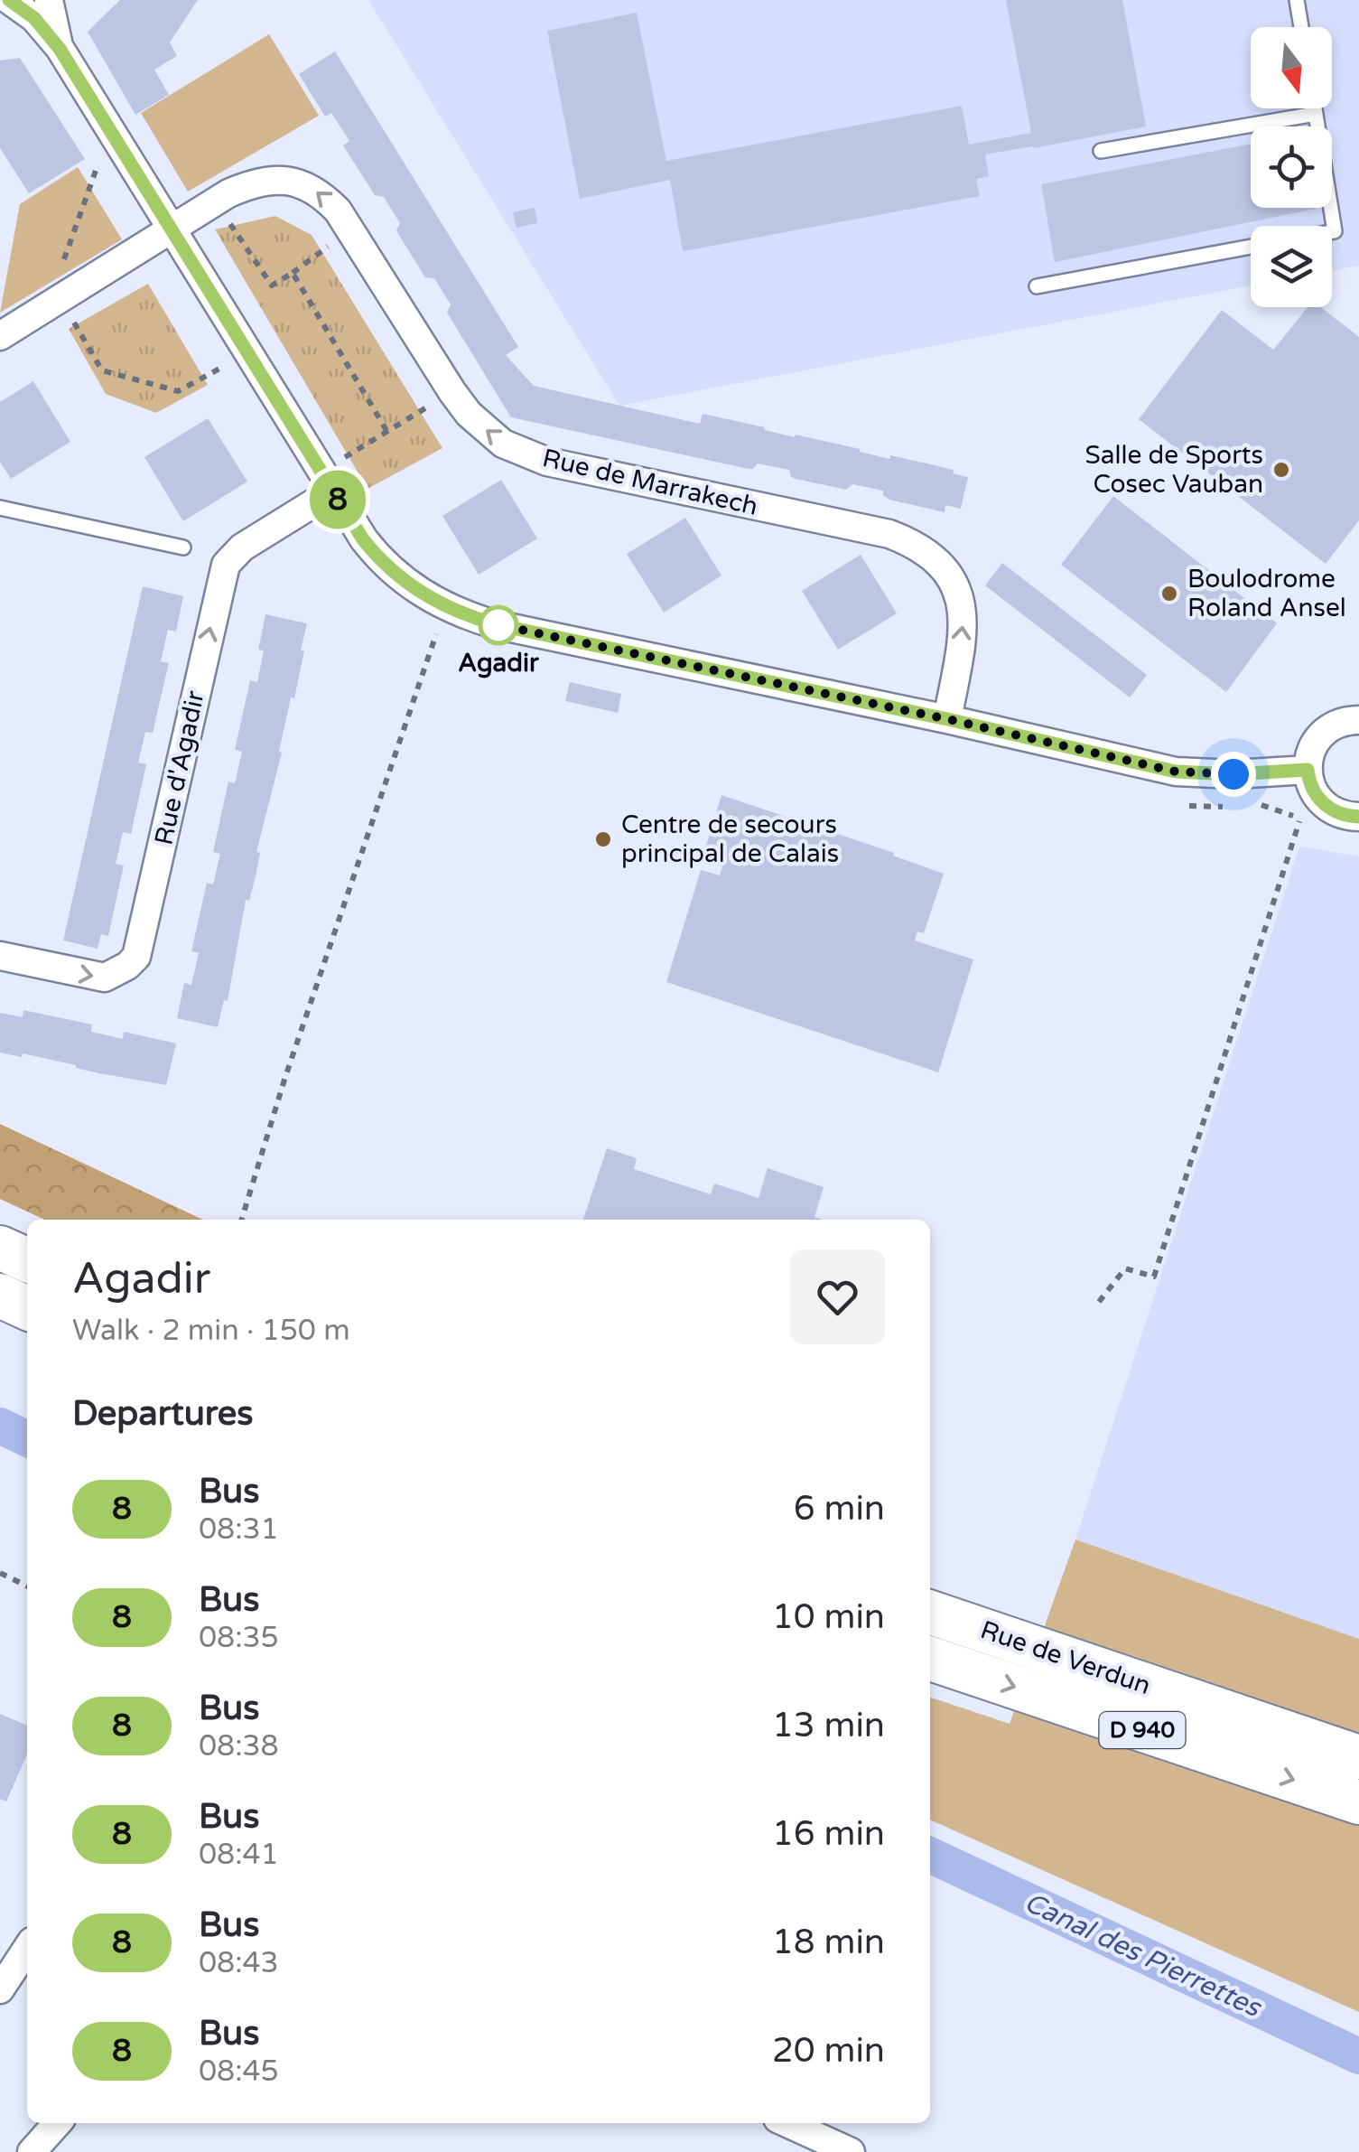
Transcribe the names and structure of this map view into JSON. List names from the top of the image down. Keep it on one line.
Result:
{"streets":{"main road":["Rue de Verdun","D 940"],"street":["Rue de Marrakech","Rue d'Agadir"]},"one_way":["Rue d'Agadir"],"water":["Canal des Pierrettes"],"places":["Salle de Sports Cosec Vauban","Boulodrome Roland Ansel","Agadir","Centre de secours principal de Calais"],"lines":["bus line 8"],"north":"bottom","page":{"on_map":"8","heading":[["Agadir","Walk · 2 min · 150 m"],"Departures"],"list":[{"mark":"8","name":"Bus","note":"08:31","value":"6 min"},{"mark":"8","name":"Bus","note":"08:35","value":"10 min"},{"mark":"8","name":"Bus","note":"08:38","value":"13 min"},{"mark":"8","name":"Bus","note":"08:41","value":"16 min"},{"mark":"8","name":"Bus","note":"08:43","value":"18 min"},{"mark":"8","name":"Bus","note":"08:45","value":"20 min"}]}}
